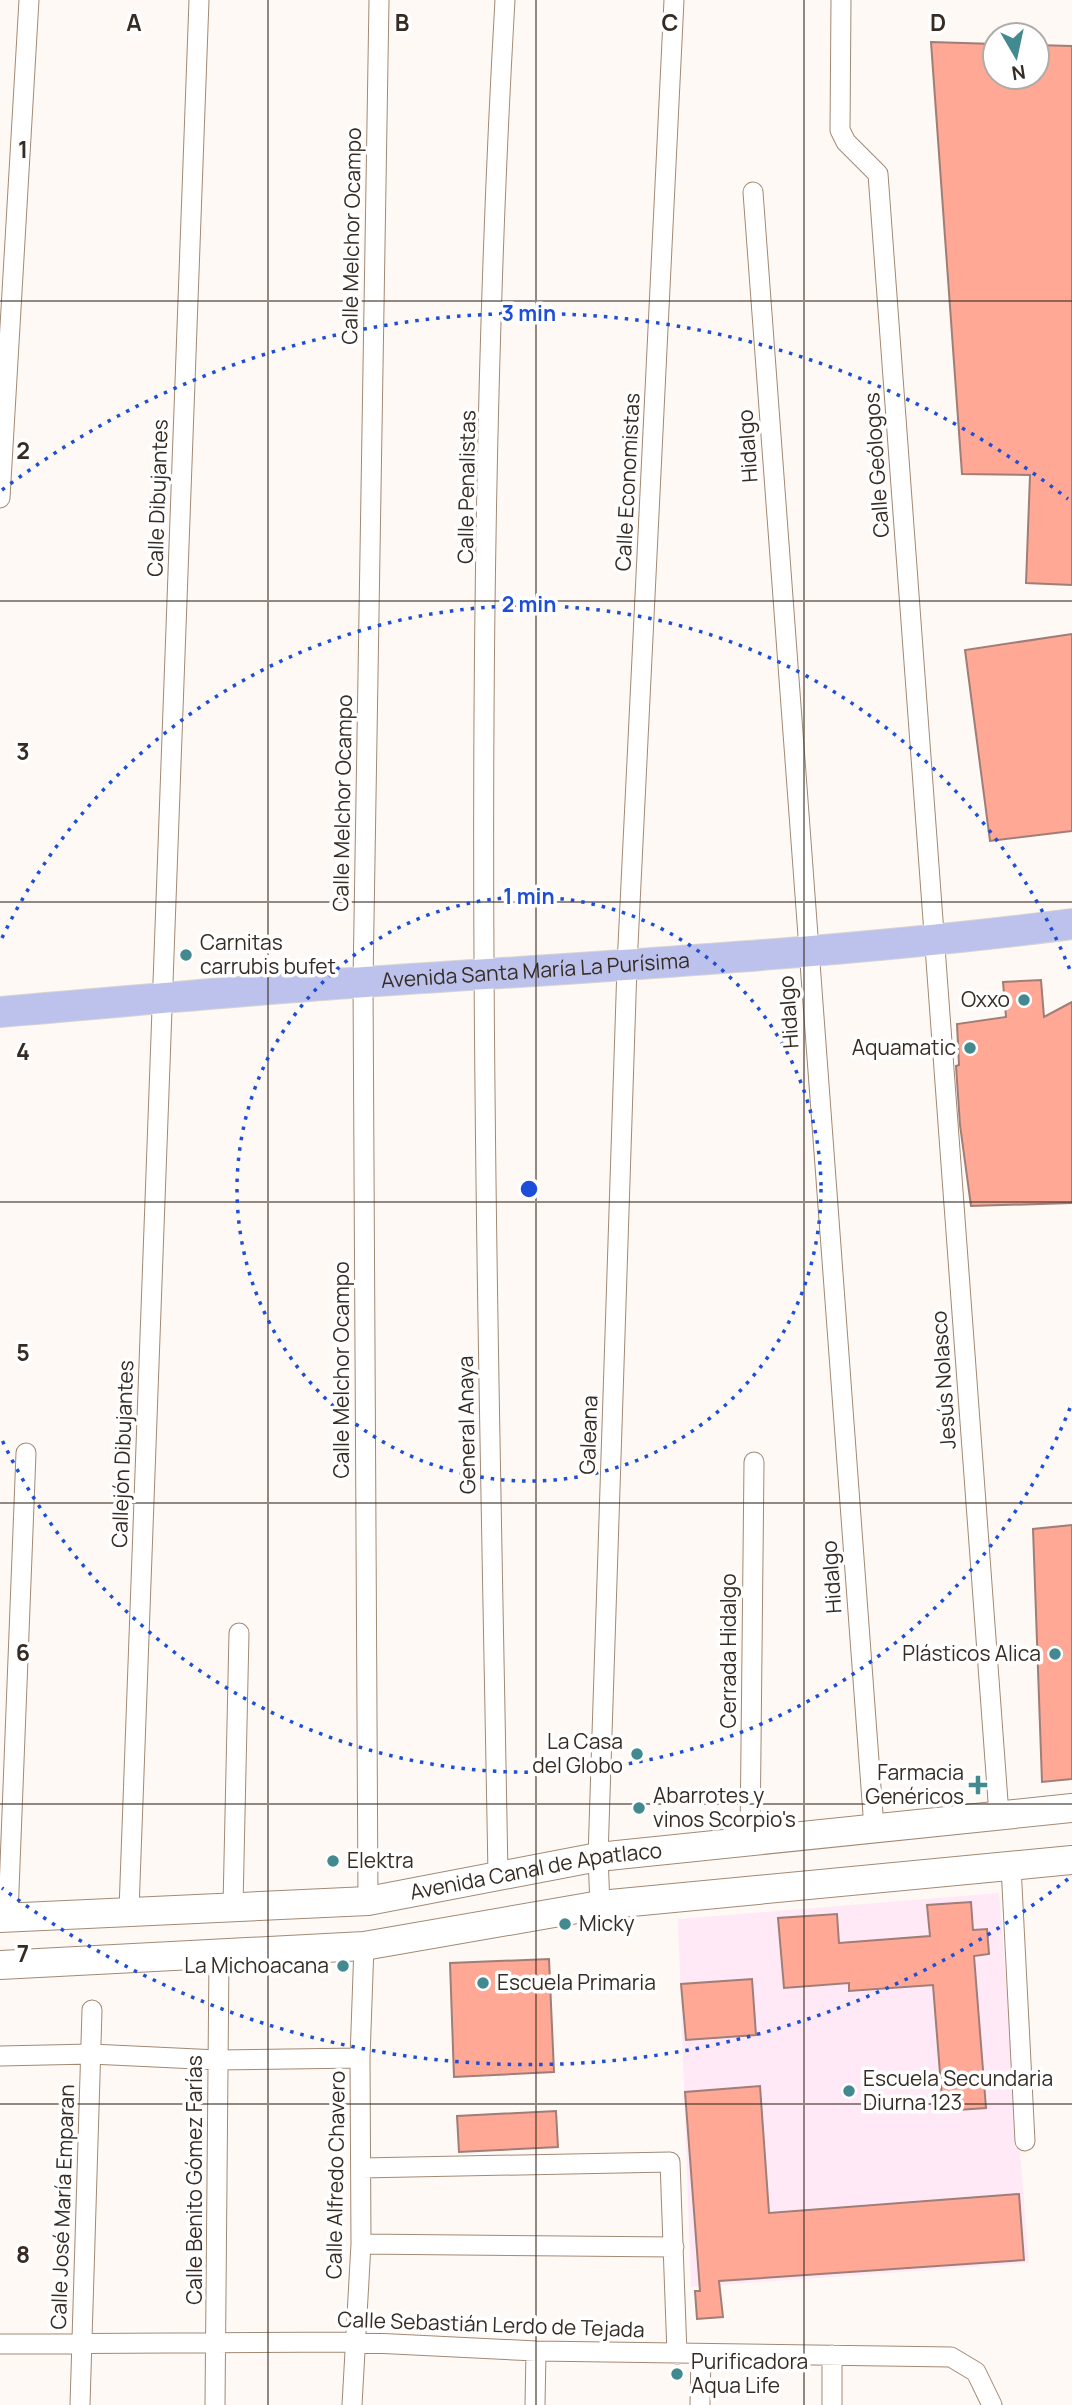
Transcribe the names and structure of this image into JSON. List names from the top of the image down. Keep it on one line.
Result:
{"streets":{"main road":["Avenida Santa María La Purísima"],"street":["Calle Melchor Ocampo","Hidalgo","Calle Geólogos","Calle Economistas","Calle Penalistas","Calle Dibujantes","Jesús Nolasco","General Anaya","Galeana","Callejón Dibujantes","Cerrada Hidalgo","Avenida Canal de Apatlaco","Calle Alfredo Chavero","Calle Benito Gómez Farías","Calle José María Emparan","Calle Sebastián Lerdo de Tejada"]},"crossings":[["Calle Melchor Ocampo","Avenida Santa María La Purísima"],["Calle Melchor Ocampo","Avenida Canal de Apatlaco"],["Hidalgo","Avenida Santa María La Purísima"],["Hidalgo","Avenida Canal de Apatlaco"],["Calle Geólogos","Avenida Santa María La Purísima"],["Calle Geólogos","Jesús Nolasco"],["Calle Economistas","Avenida Santa María La Purísima"],["Calle Economistas","Galeana"],["Calle Penalistas","Avenida Santa María La Purísima"],["Calle Penalistas","General Anaya"],["Calle Dibujantes","Avenida Santa María La Purísima"],["Calle Dibujantes","Callejón Dibujantes"],["Avenida Santa María La Purísima","Jesús Nolasco"],["Avenida Santa María La Purísima","General Anaya"],["Avenida Santa María La Purísima","Galeana"],["Avenida Santa María La Purísima","Callejón Dibujantes"],["Jesús Nolasco","Avenida Canal de Apatlaco"],["General Anaya","Avenida Canal de Apatlaco"],["Galeana","Avenida Canal de Apatlaco"],["Callejón Dibujantes","Avenida Canal de Apatlaco"],["Cerrada Hidalgo","Avenida Canal de Apatlaco"],["Avenida Canal de Apatlaco","Calle Alfredo Chavero"],["Avenida Canal de Apatlaco","Calle Benito Gómez Farías"],["Calle Alfredo Chavero","Calle Sebastián Lerdo de Tejada"],["Calle Benito Gómez Farías","Calle Sebastián Lerdo de Tejada"],["Calle José María Emparan","Calle Sebastián Lerdo de Tejada"]],"places":{"other":["Carnitas carrubis bufet","Oxxo","Aquamatic","Plásticos Alica","La Casa del Globo","Abarrotes y vinos Scorpio's","Elektra","Micky","La Michoacana","Escuela Primaria","Escuela Secundaria Diurna 123","Purificadora Aqua Life"],"health":["Farmacia Genéricos"]},"north":"bottom","grid":{"columns":["A","B","C","D"],"rows":["1","2","3","4","5","6","7","8"]},"rings":["3 min","2 min","1 min"]}
